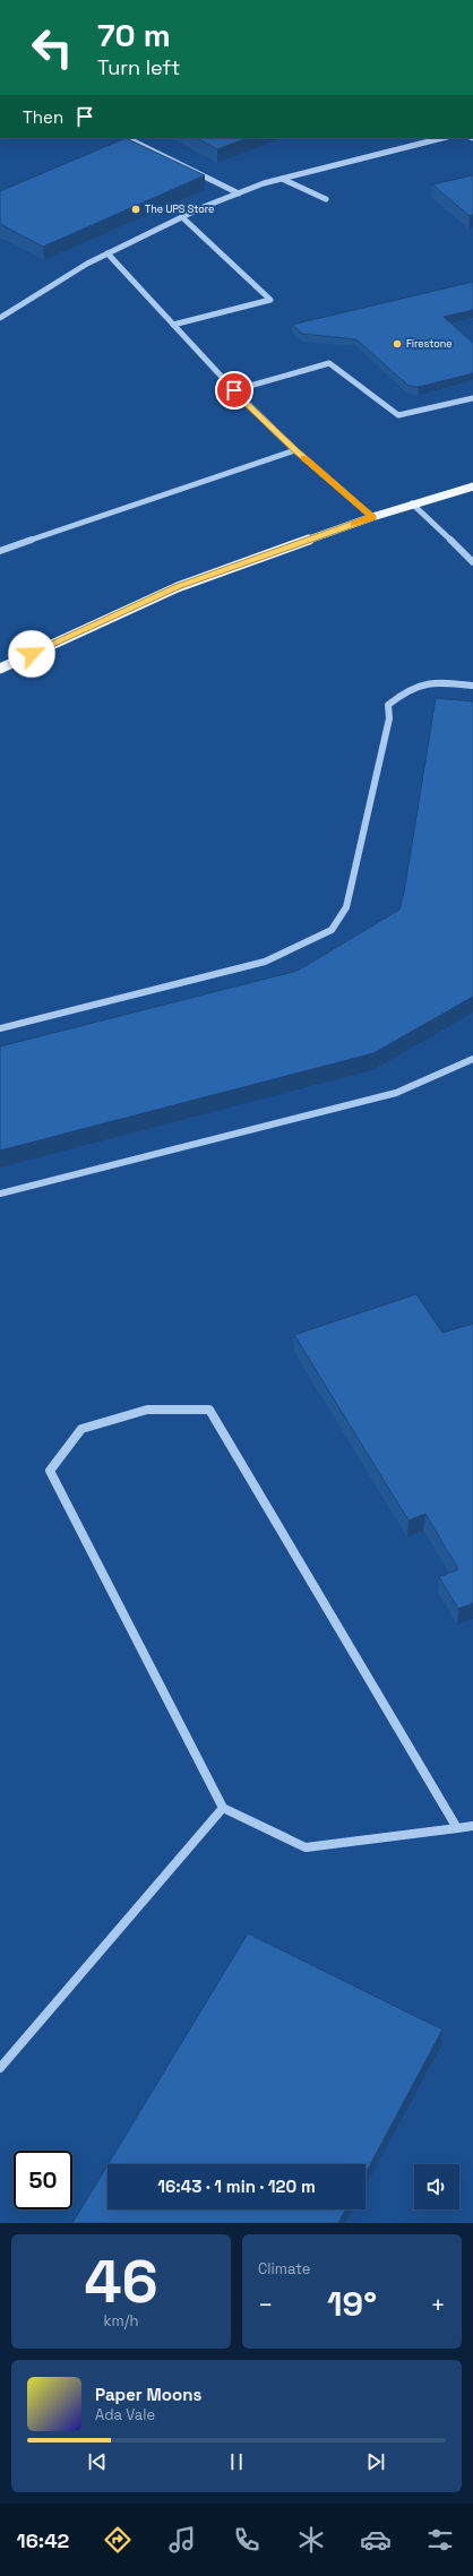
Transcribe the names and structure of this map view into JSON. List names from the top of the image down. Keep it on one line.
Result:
{"places":["The UPS Store","Firestone"],"page":{"turn":["70 m","Turn left"],"then":"Then","limit":"50","trip":"16:43 · 1 min · 120 m","tile":[["46","km/h"],"Climate"],"heat":["−","19°","+"],"song":["Paper Moons","Ada Vale"],"tabs":"16:42"}}
